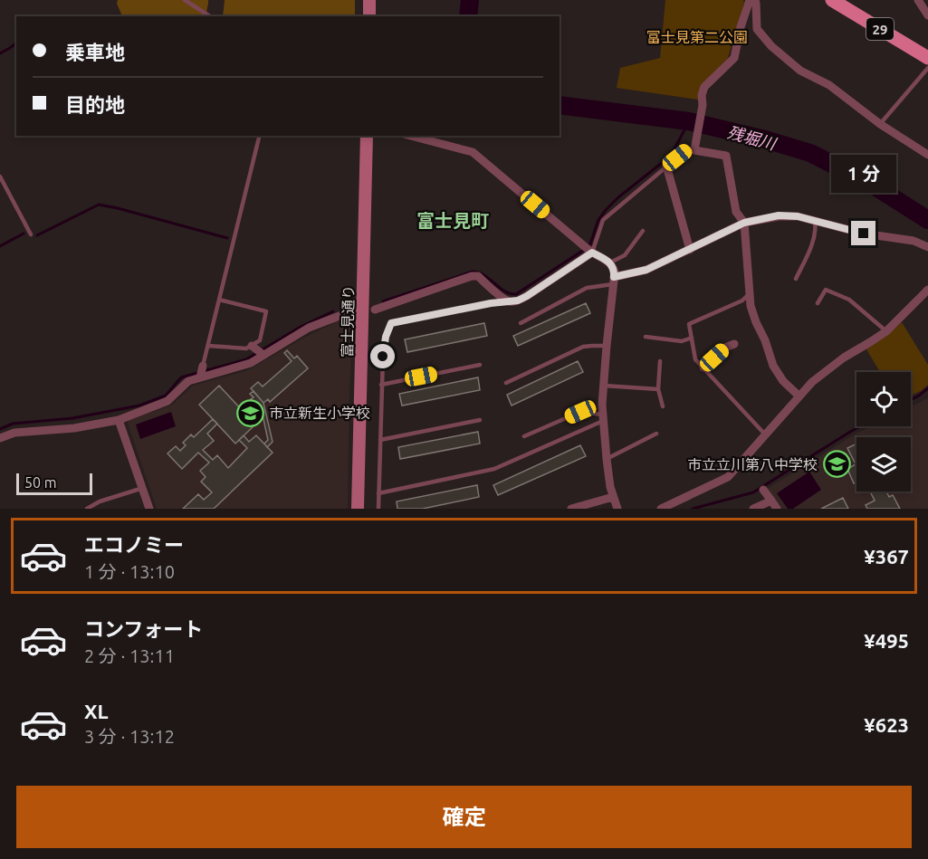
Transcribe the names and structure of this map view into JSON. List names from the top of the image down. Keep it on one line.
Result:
{"streets":{"main road":["29"],"street":["富士見通り"]},"districts":["富士見町"],"water":["残堀川"],"parks":["富士見第二公園"],"places":{"school or university":["市立新生小学校","市立立川第八中学校"]},"scale_bar":"50 m","page":{"banner":["乗車地","目的地"],"bubble":"1 分","scale":"50 m","list":[{"name":"エコノミー","note":"1 分 · 13:10","value":"¥367"},{"name":"コンフォート","note":"2 分 · 13:11","value":"¥495"},{"name":"XL","note":"3 分 · 13:12","value":"¥623"}],"buttons":"確定"}}
